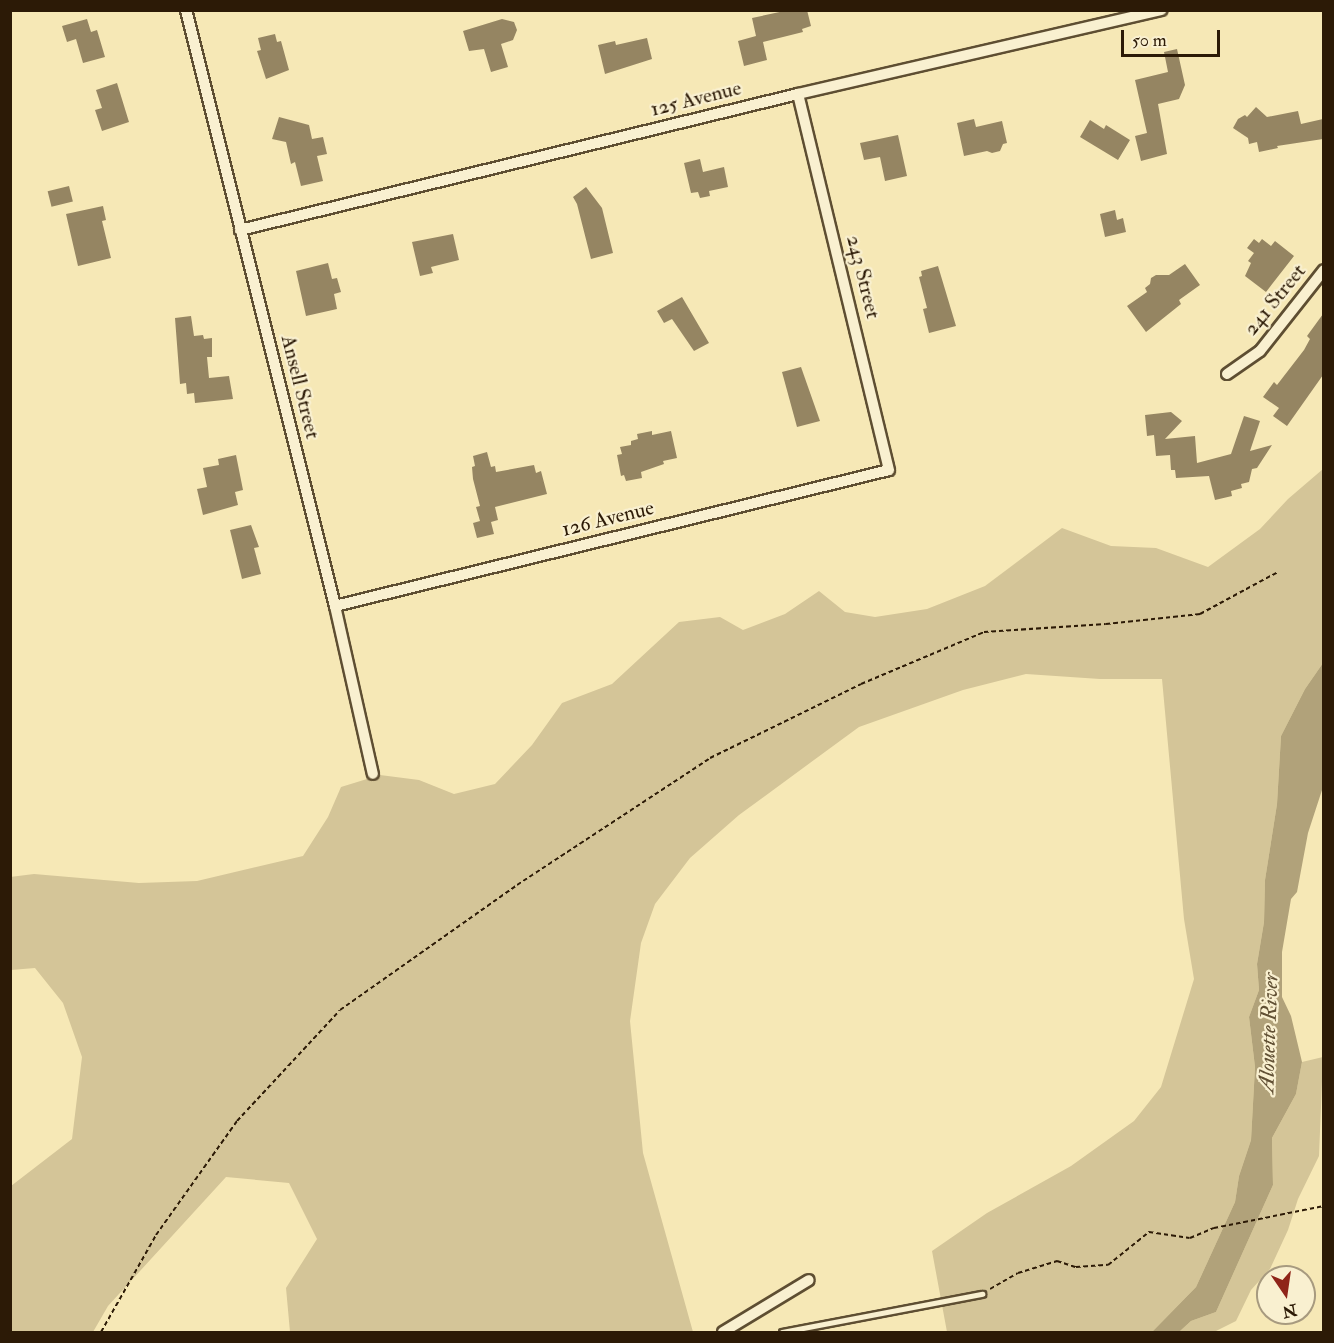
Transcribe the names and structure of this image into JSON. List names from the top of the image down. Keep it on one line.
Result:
{"streets":{"street":["125 Avenue","243 Street","241 Street","Ansell Street","126 Avenue"]},"crossings":[["125 Avenue","243 Street"],["125 Avenue","Ansell Street"],["243 Street","126 Avenue"],["Ansell Street","126 Avenue"]],"water":["Alouette River"],"scale_bar":"50 m","north":"bottom"}
